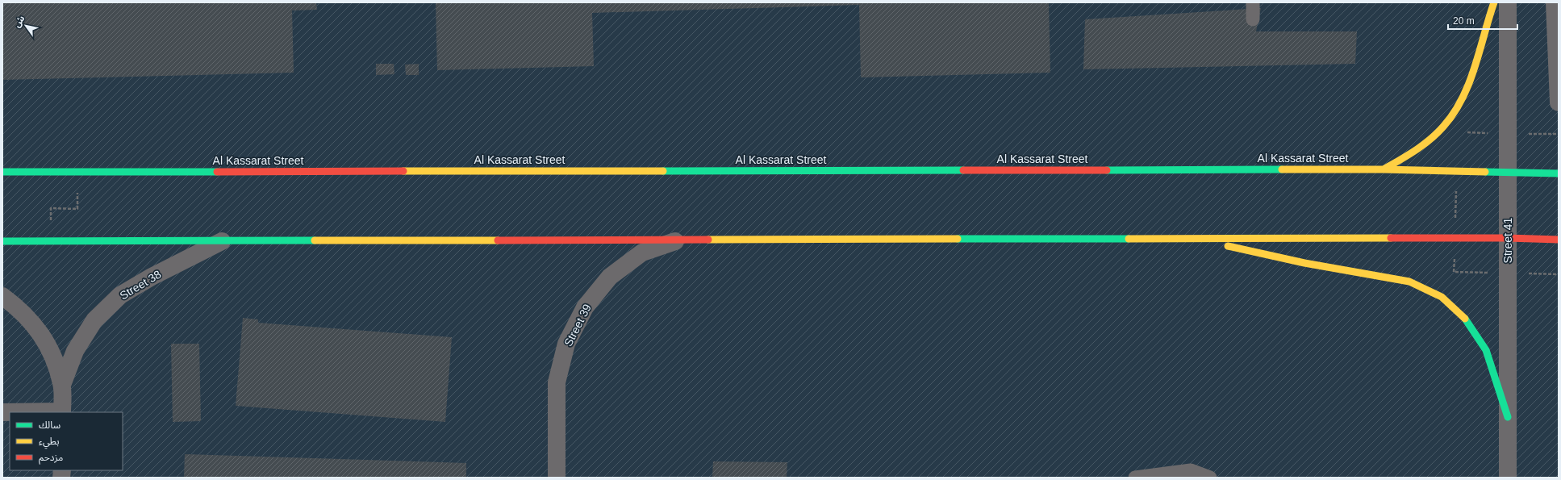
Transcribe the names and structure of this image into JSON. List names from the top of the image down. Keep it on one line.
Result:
{"streets":{"street":["Al Kassarat Street","Street 41","Street 38","Street 39"]},"crossings":[["Al Kassarat Street","Street 41"]],"legend":["سالك","بطيء","مزدحم"],"scale_bar":"20 m","north":"top left"}
